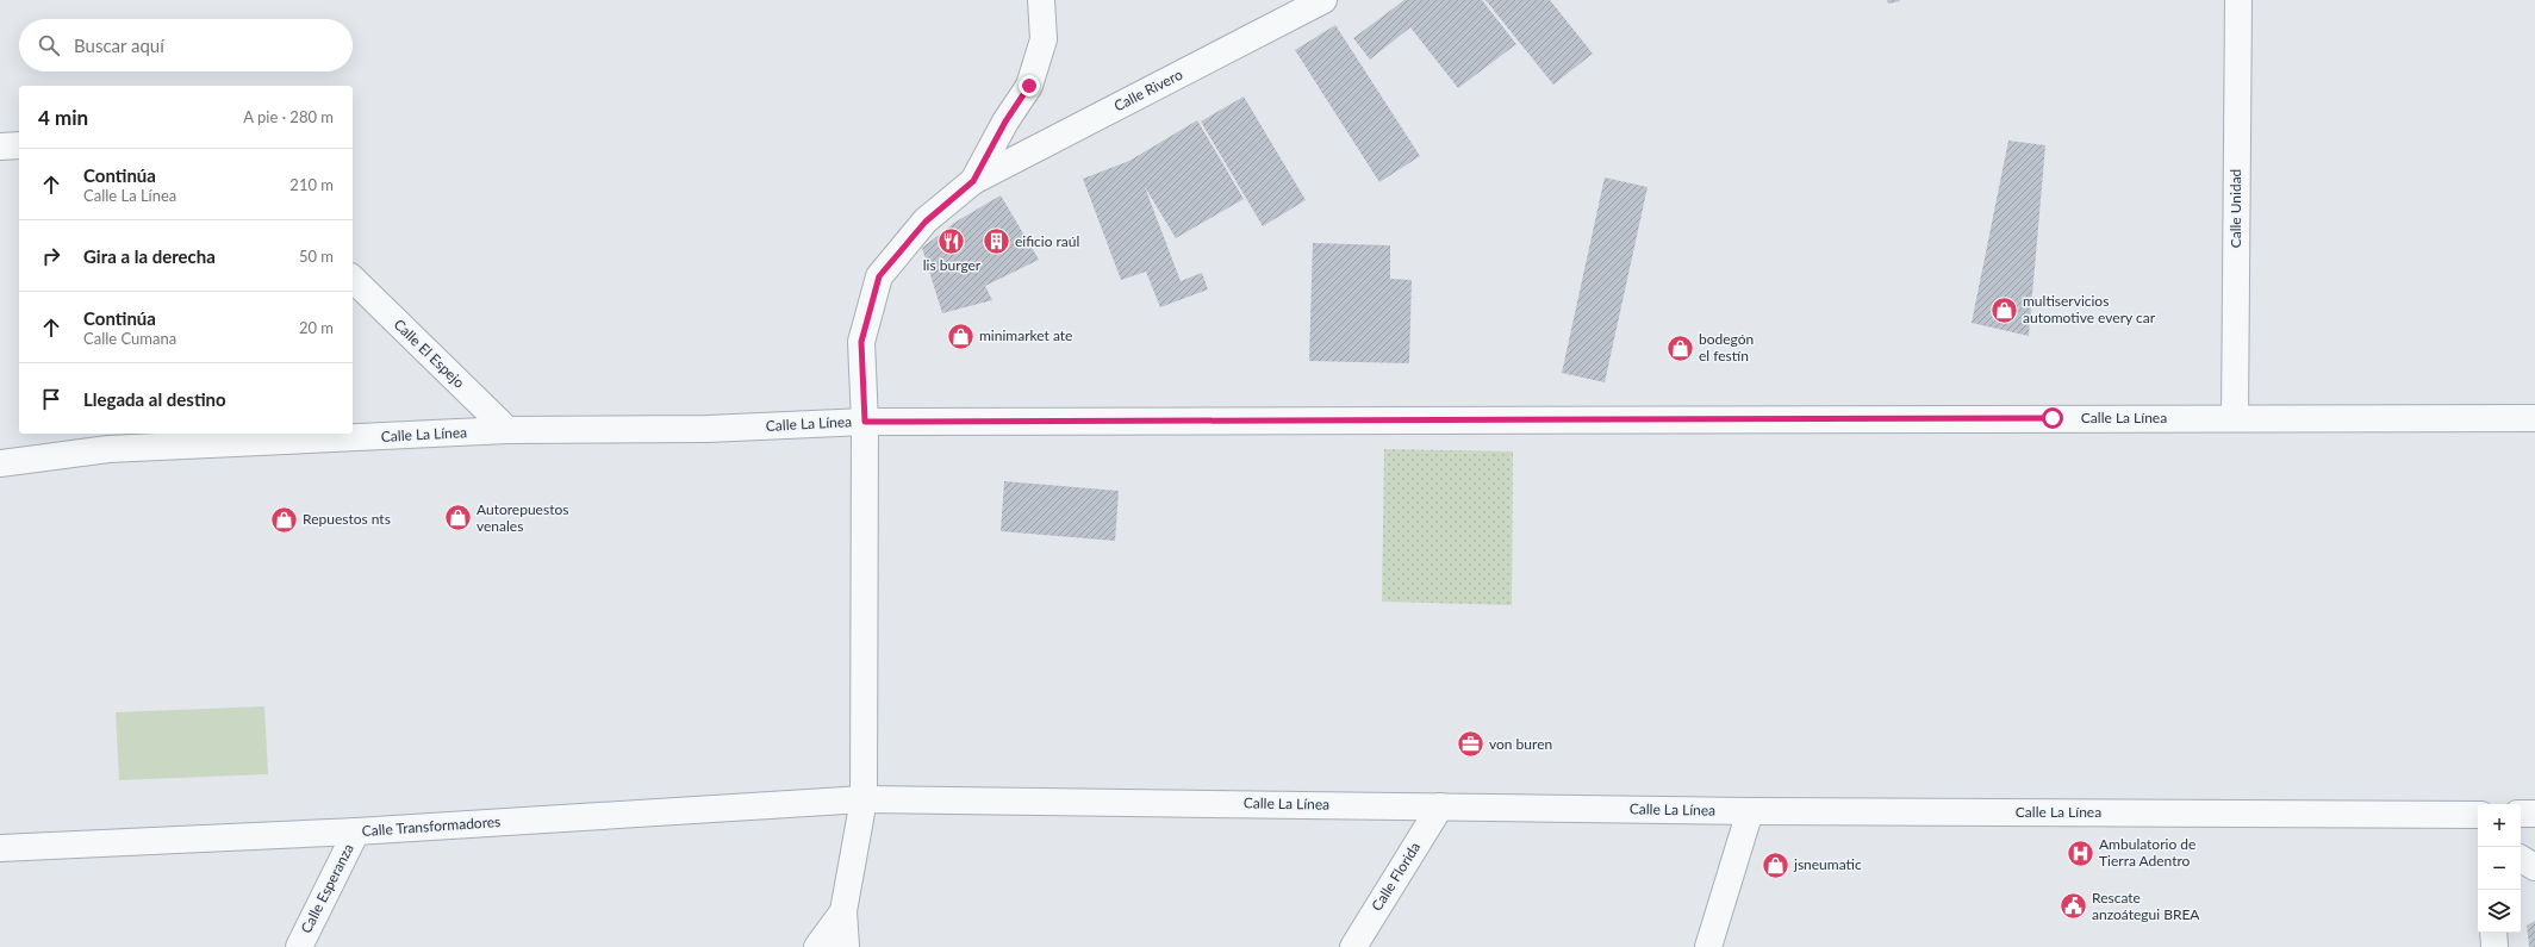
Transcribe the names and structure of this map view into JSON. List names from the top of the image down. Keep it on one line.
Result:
{"streets":{"street":["Calle Rivero","Calle Unidad","Calle El Espejo","Calle La Línea","Calle Transformadores","Calle Florida","Calle Esperanza"]},"crossings":[["Calle Unidad","Calle La Línea"],["Calle El Espejo","Calle La Línea"],["Calle La Línea","Calle Transformadores"],["Calle La Línea","Calle Florida"],["Calle Transformadores","Calle Esperanza"]],"places":{"restaurant":["lis burger"],"building":["eificio raúl"],"shop":["multiservicios automotive every car","minimarket ate","bodegón el festín","Autorepuestos venales","Repuestos nts","jsneumatic"],"office":["von buren"],"hospital":["Ambulatorio de Tierra Adentro"],"public building":["Rescate anzoátegui BREA"]},"page":{"search":"Buscar aquí","heading":["4 min","A pie · 280 m"],"list":[["Continúa","Calle La Línea","210 m"],["Gira a la derecha","50 m"],["Continúa","Calle Cumana","20 m"],"Llegada al destino"],"map_buttons":["+","−"]}}
